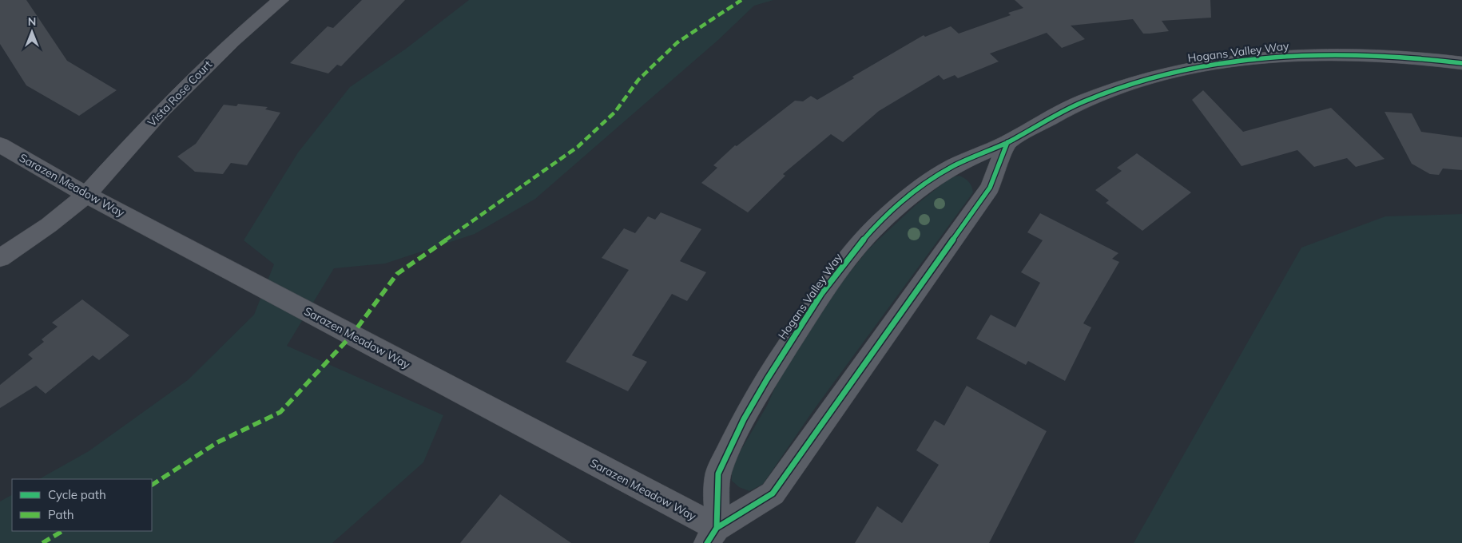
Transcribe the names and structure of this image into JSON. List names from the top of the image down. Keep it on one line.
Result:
{"streets":{"street":["Hogans Valley Way","Vista Rose Court","Sarazen Meadow Way"]},"crossings":[["Hogans Valley Way","Sarazen Meadow Way"],["Vista Rose Court","Sarazen Meadow Way"]],"legend":["Cycle path","Path"],"north":"top"}
